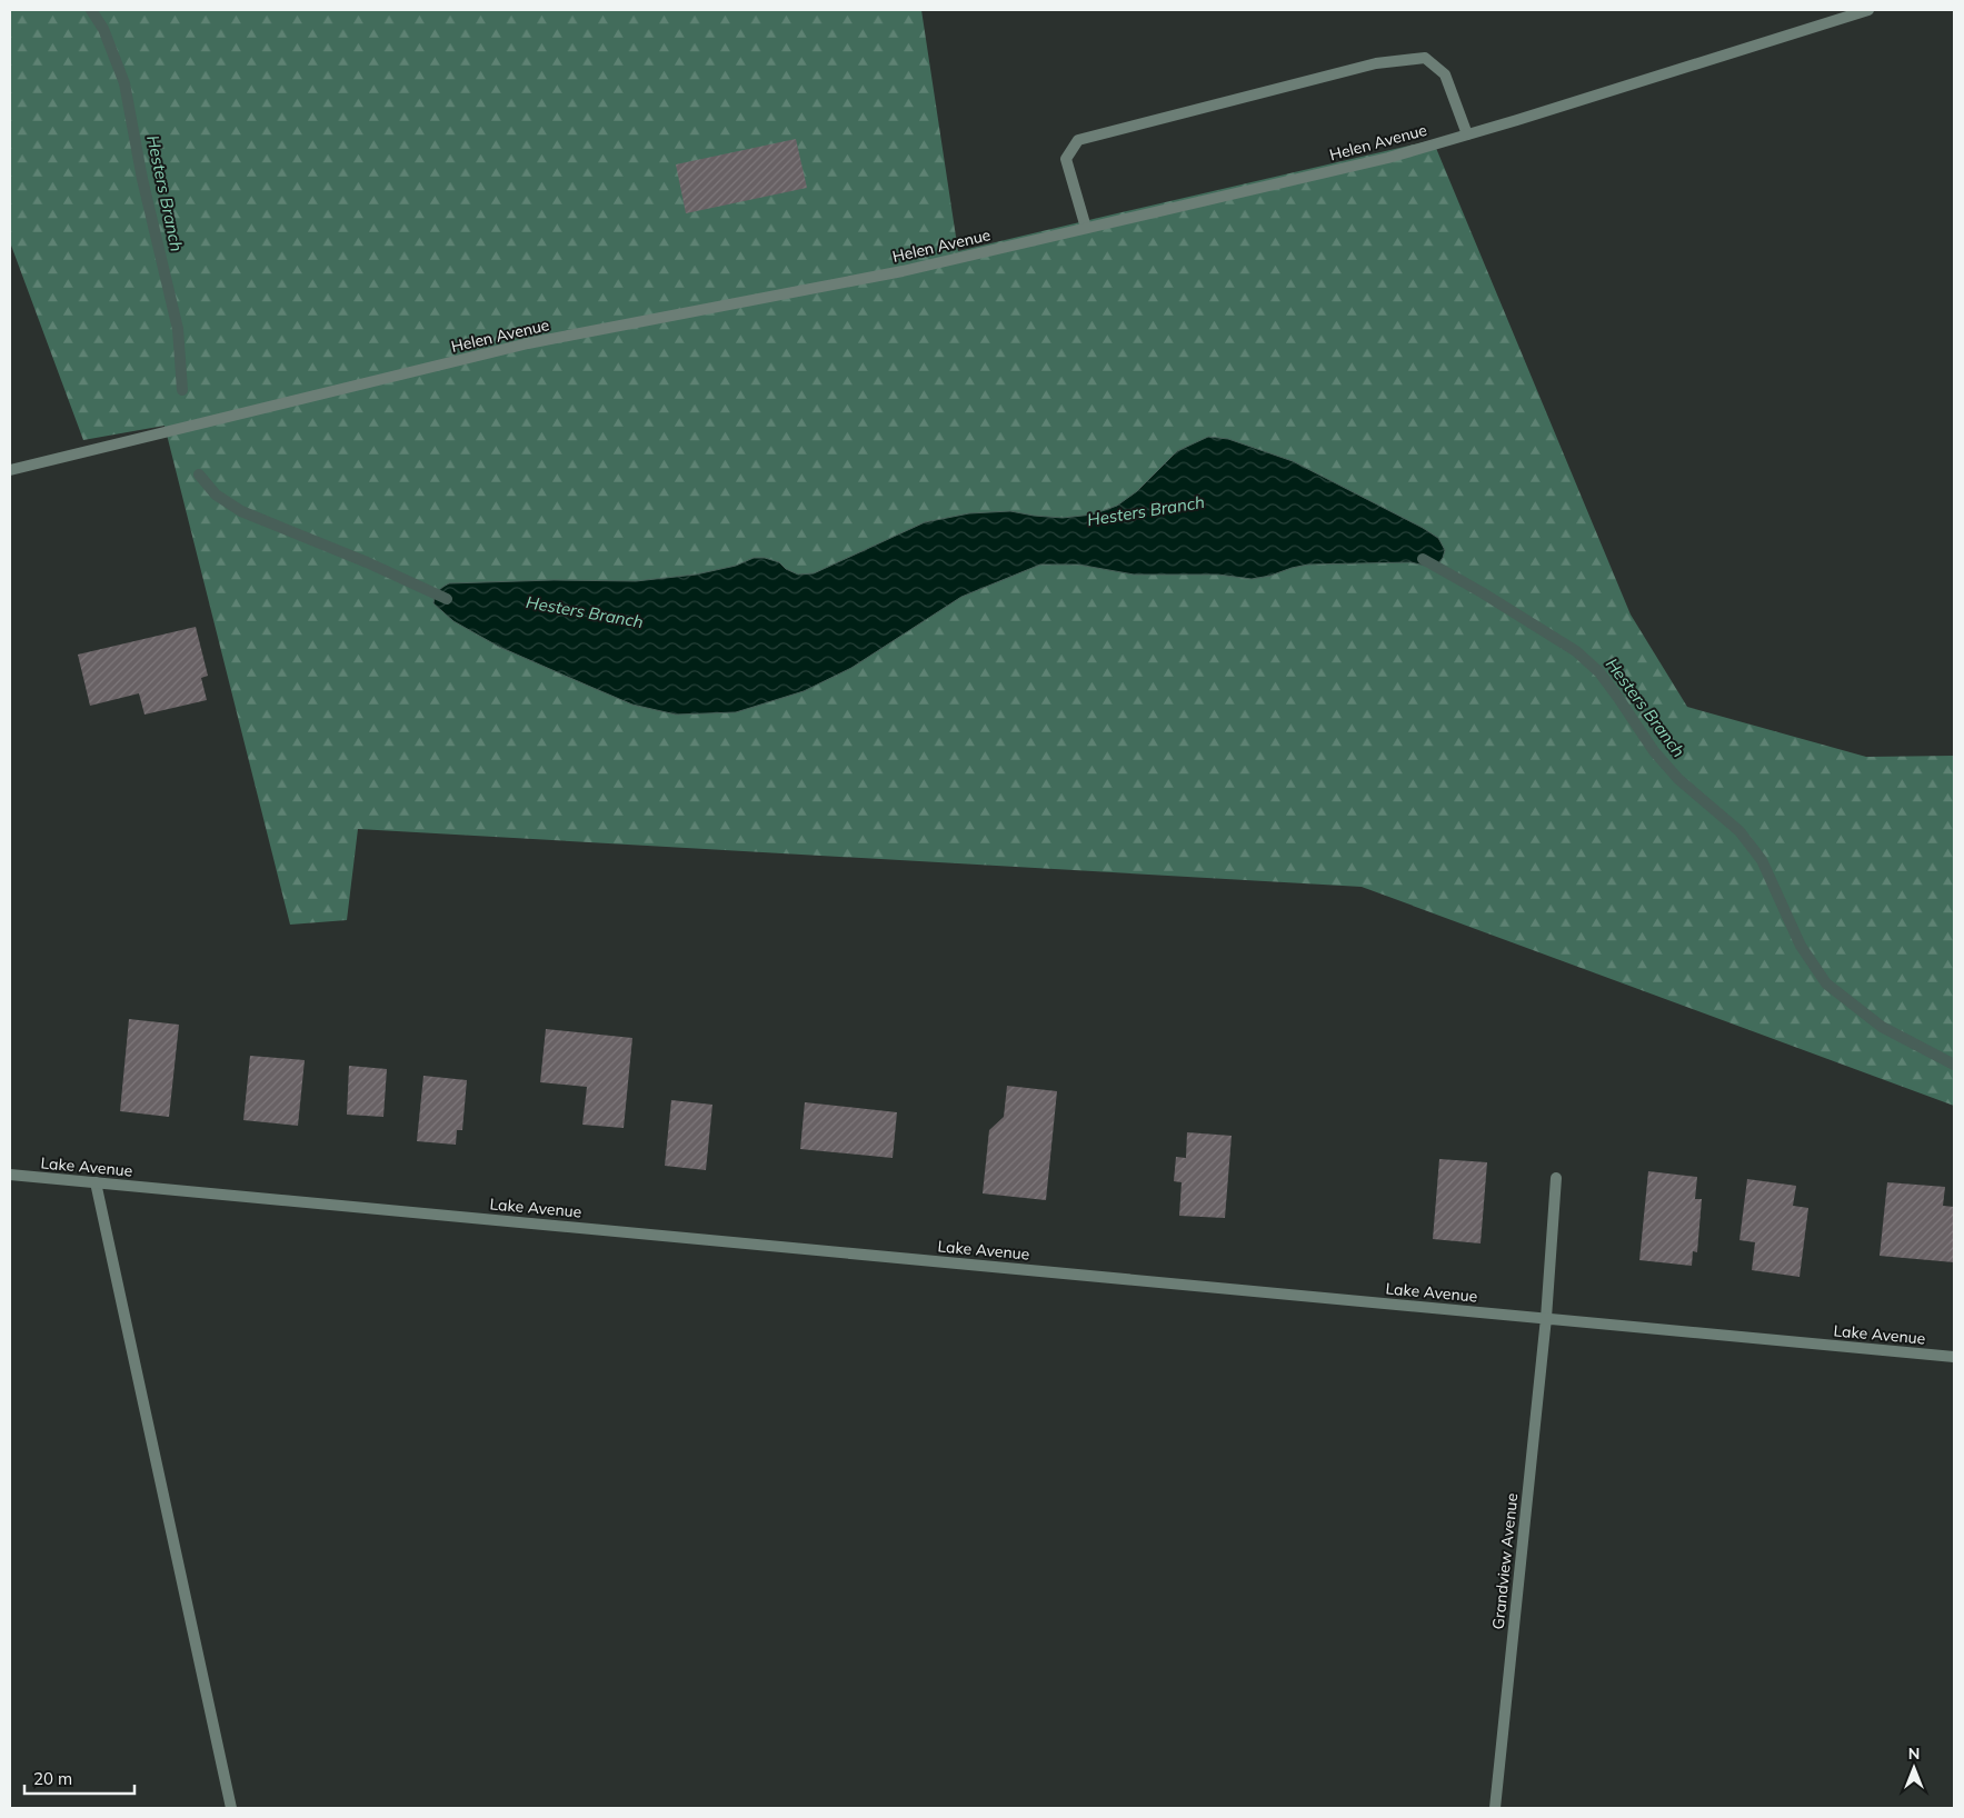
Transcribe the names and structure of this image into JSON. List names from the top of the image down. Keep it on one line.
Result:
{"streets":{"street":["Helen Avenue","Lake Avenue","Grandview Avenue"]},"crossings":[["Lake Avenue","Grandview Avenue"]],"water":["Hesters Branch"],"scale_bar":"20 m","north":"top"}
